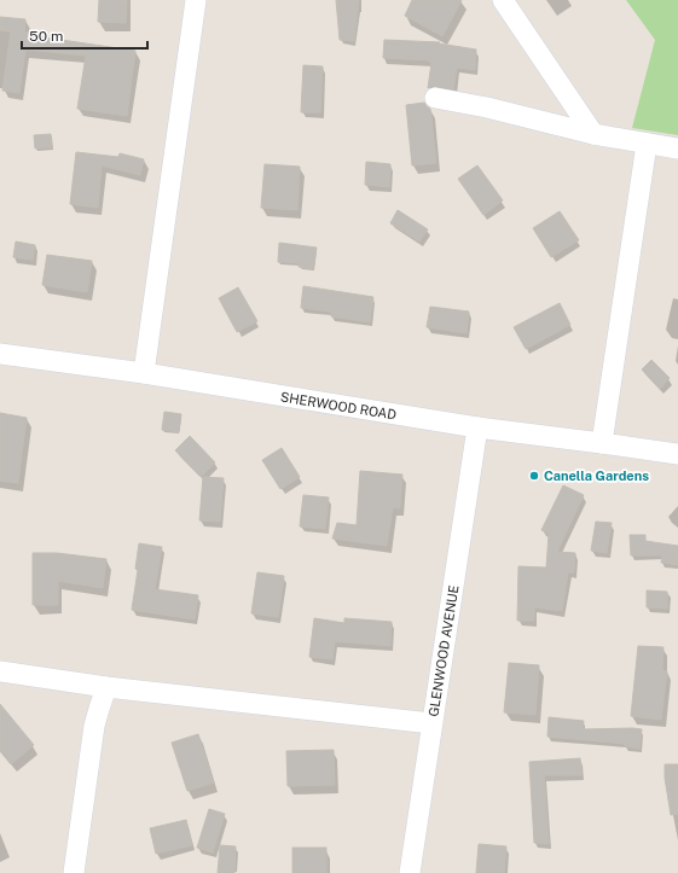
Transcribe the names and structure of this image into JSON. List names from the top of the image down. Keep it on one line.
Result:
{"streets":{"street":["SHERWOOD ROAD","GLENWOOD AVENUE"]},"crossings":[["SHERWOOD ROAD","GLENWOOD AVENUE"]],"places":["Canella Gardens"],"scale_bar":"50 m"}
